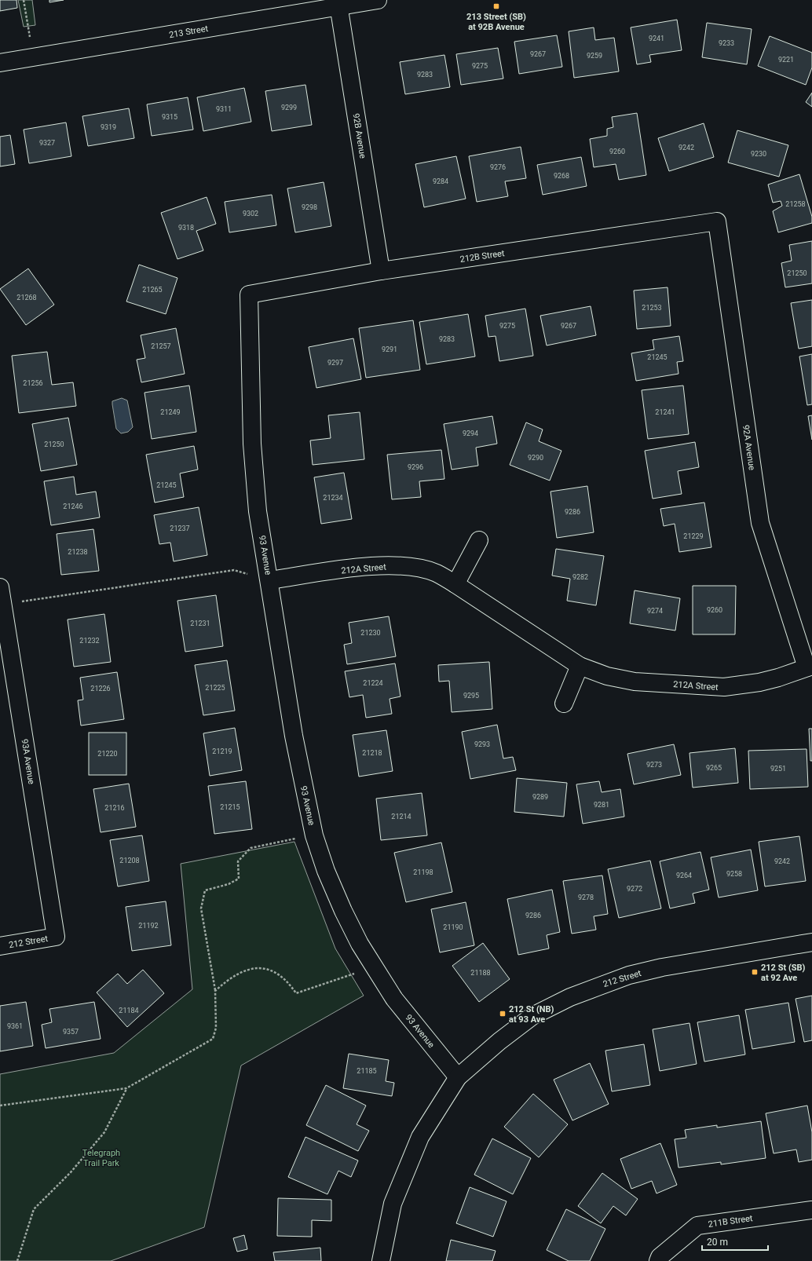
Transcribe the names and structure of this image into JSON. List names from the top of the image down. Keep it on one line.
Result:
{"streets":{"street":["213 Street","92B Avenue","212B Street","92A Avenue","93 Avenue","212A Street","93A Avenue","212 Street","211B Street"]},"crossings":[["213 Street","92B Avenue"],["92B Avenue","212B Street"],["212B Street","92A Avenue"],["212B Street","93 Avenue"],["92A Avenue","212A Street"],["93 Avenue","212A Street"],["93 Avenue","212 Street"],["93A Avenue","212 Street"]],"parks":["Telegraph Trail Park"],"places":{"transit":["213 Street (SB) at 92B Avenue","212 St (SB) at 92 Ave","212 St (NB) at 93 Ave"]},"house_numbers":["9241","9233","9267","9259","9221","9275","9283","9299","9311","9315","9319","9327","9242","9260","9230","9276","9268","9284","21258","9298","9302","9318","21250","21265","21268","21253","9275","9267","9283","21257","9291","21245","9297","21256","21249","21241","9294","21250","9290","9296","21245","21234","21246","9286","21237","21229","21238","9282","9260","9274","21231","21230","21232","21224","21225","21226","9295","9293","21219","21218","21220","9273","9265","9251","9289","9281","21215","21216","21214","21208","9242","21198","9258","9264","9272","9278","9286","21192","21190","21188","21184","9361","9357","21185"],"scale_bar":"20 m"}
